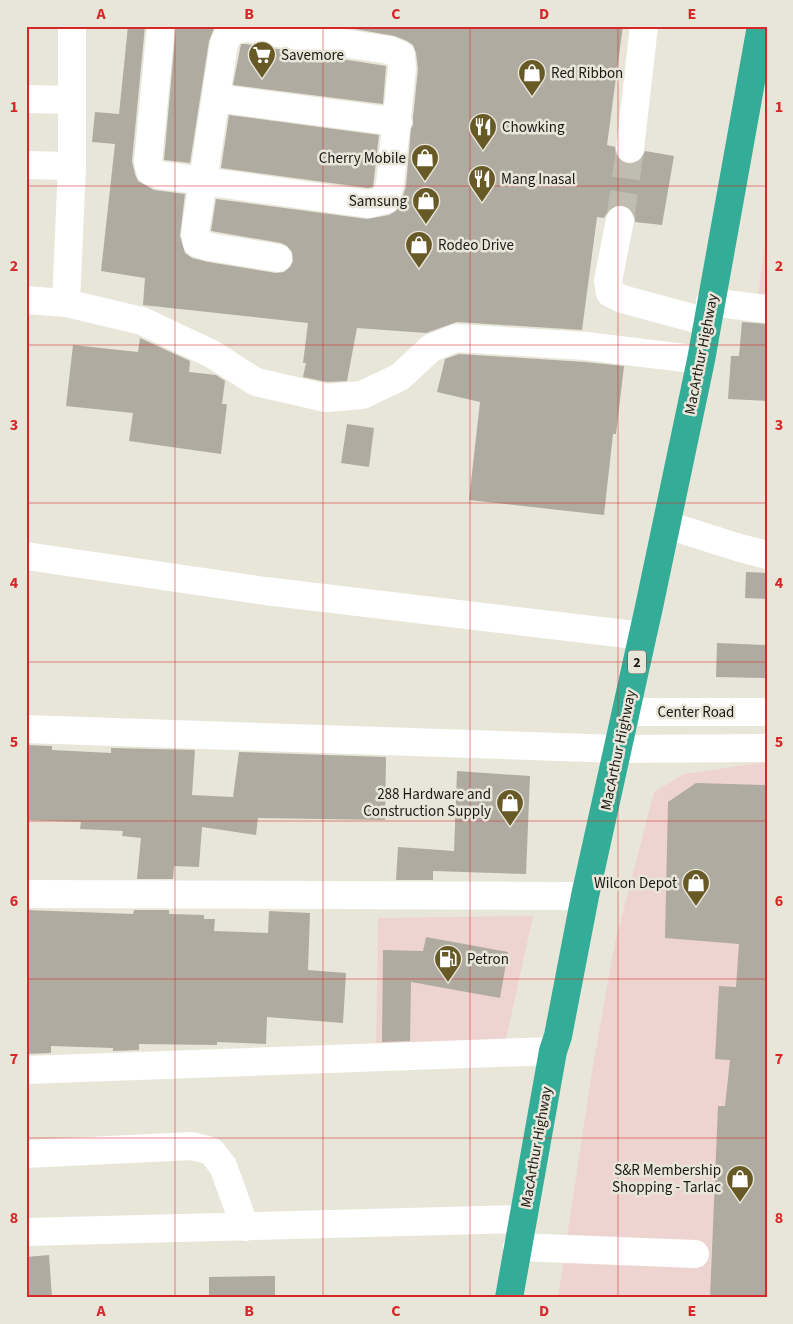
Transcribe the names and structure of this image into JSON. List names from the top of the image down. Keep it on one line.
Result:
{"streets":{"highway":["MacArthur Highway","2"],"street":["Center Road"]},"crossings":[["MacArthur Highway","Center Road"]],"places":{"supermarket":["Savemore"],"shop":["Red Ribbon","Cherry Mobile","Samsung","Rodeo Drive","288 Hardware and Construction Supply","Wilcon Depot","S&R Membership Shopping - Tarlac"],"restaurant":["Chowking","Mang Inasal"],"fuel station":["Petron"]},"grid":{"columns":["A","B","C","D","E"],"rows":["1","2","3","4","5","6","7","8"]}}
